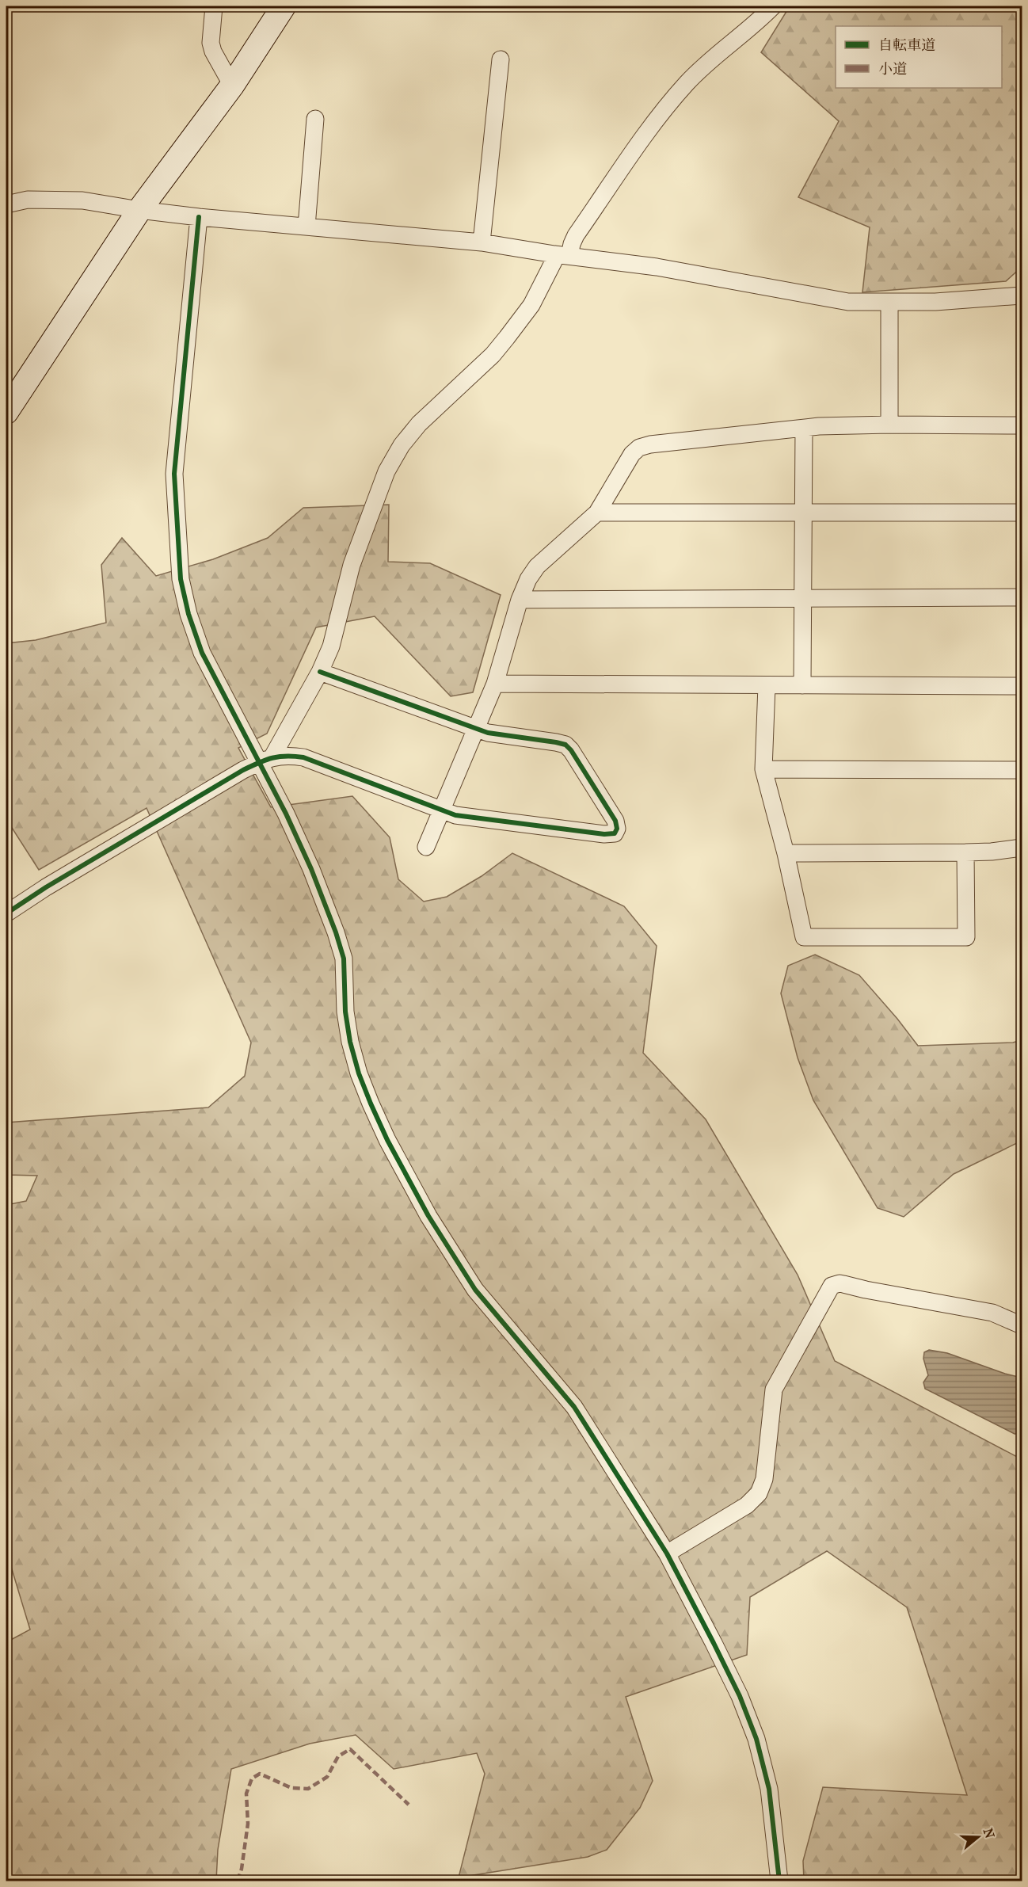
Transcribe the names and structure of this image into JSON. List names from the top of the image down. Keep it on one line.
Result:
{"legend":["自転車道","小道"],"north":"right"}
